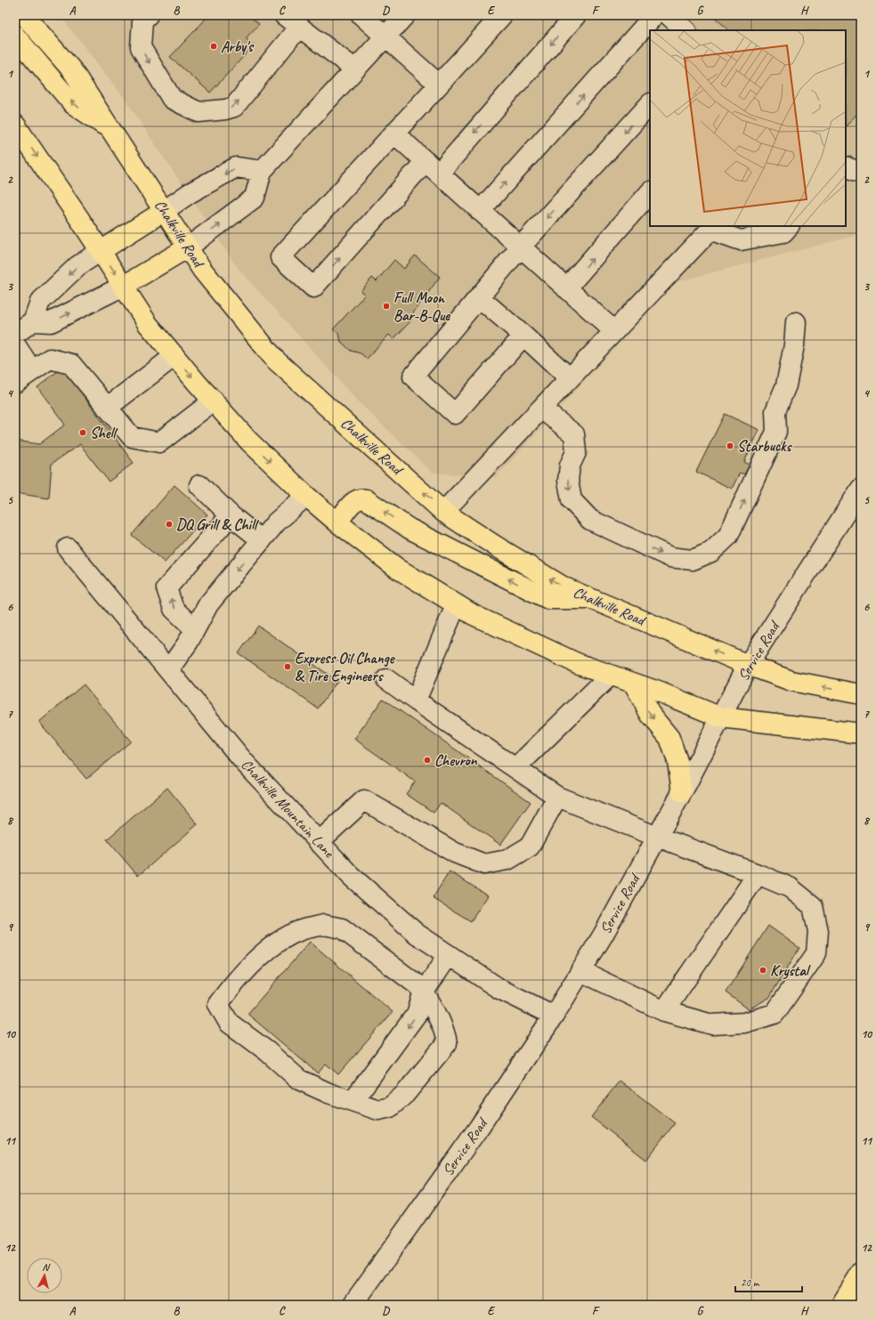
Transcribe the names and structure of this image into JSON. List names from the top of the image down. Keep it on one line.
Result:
{"streets":{"main road":["Chalkville Road"],"street":["Service Road","Chalkville Mountain Lane"]},"crossings":[["Chalkville Road","Service Road"],["Service Road","Chalkville Mountain Lane"]],"places":["Arby's","Full Moon Bar-B-Que","Shell","Starbucks","DQ Grill & Chill","Express Oil Change & Tire Engineers","Chevron","Krystal"],"scale_bar":"20 m","north":"top","grid":{"columns":["A","B","C","D","E","F","G","H"],"rows":["1","2","3","4","5","6","7","8","9","10","11","12"]}}
